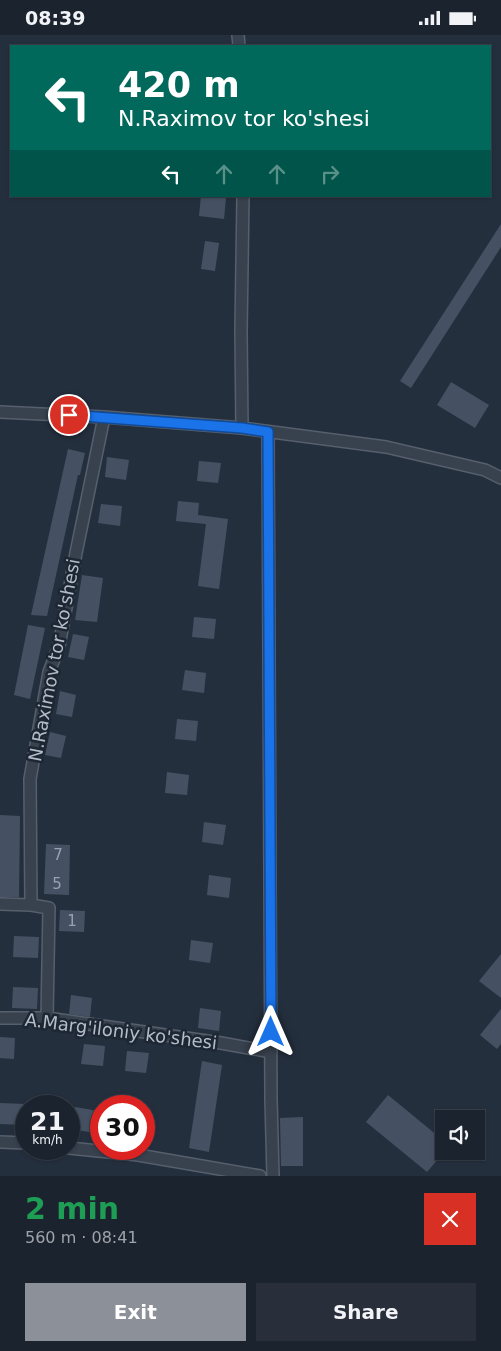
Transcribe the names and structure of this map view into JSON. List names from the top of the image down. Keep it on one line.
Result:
{"streets":{"street":["N.Raximov tor ko'shesi","A.Marg'iloniy ko'shesi"]},"house_numbers":["7","5","1"],"page":{"status":"08:39","turn":["420 m","N.Raximov tor ko'shesi"],"speed":"21 km/h","limit":"30","heading":["2 min","560 m · 08:41"],"buttons":["Exit","Share"]}}
